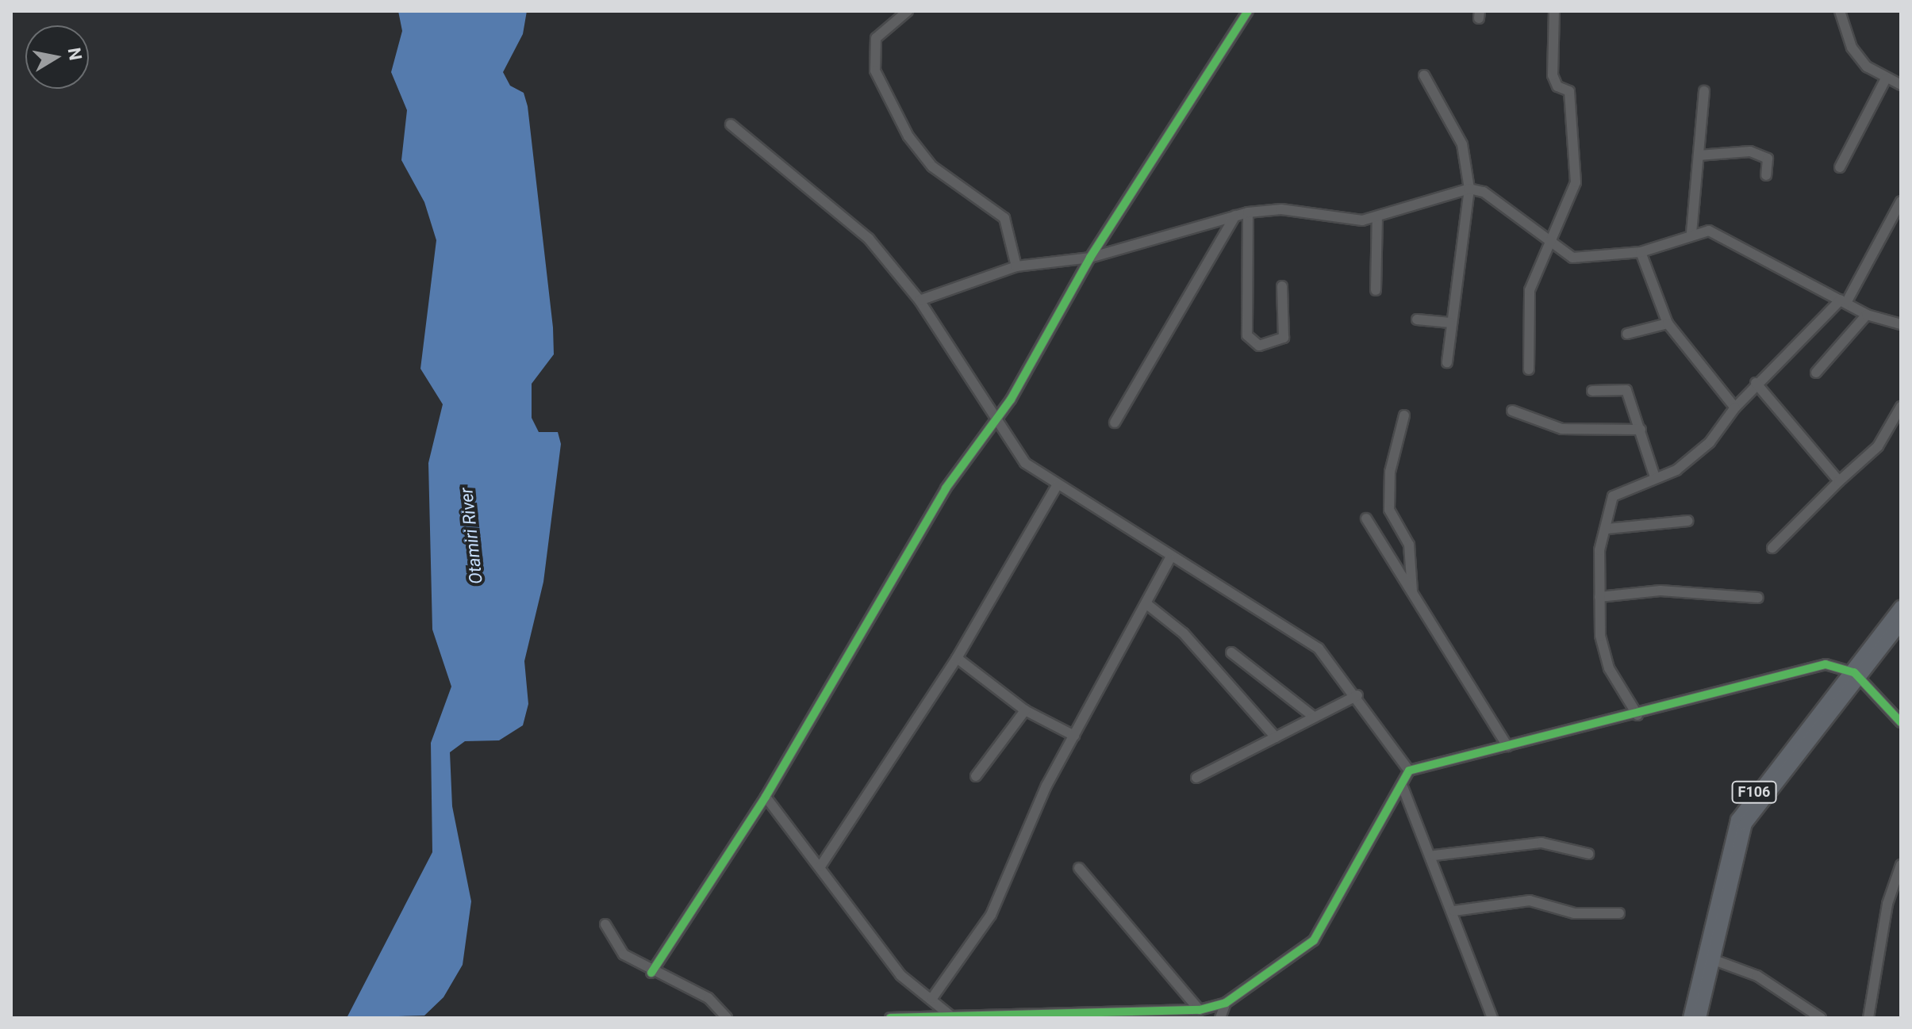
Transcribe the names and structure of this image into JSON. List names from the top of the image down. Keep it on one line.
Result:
{"streets":{"main road":["F106"]},"water":["Otamiri River"],"north":"right"}
